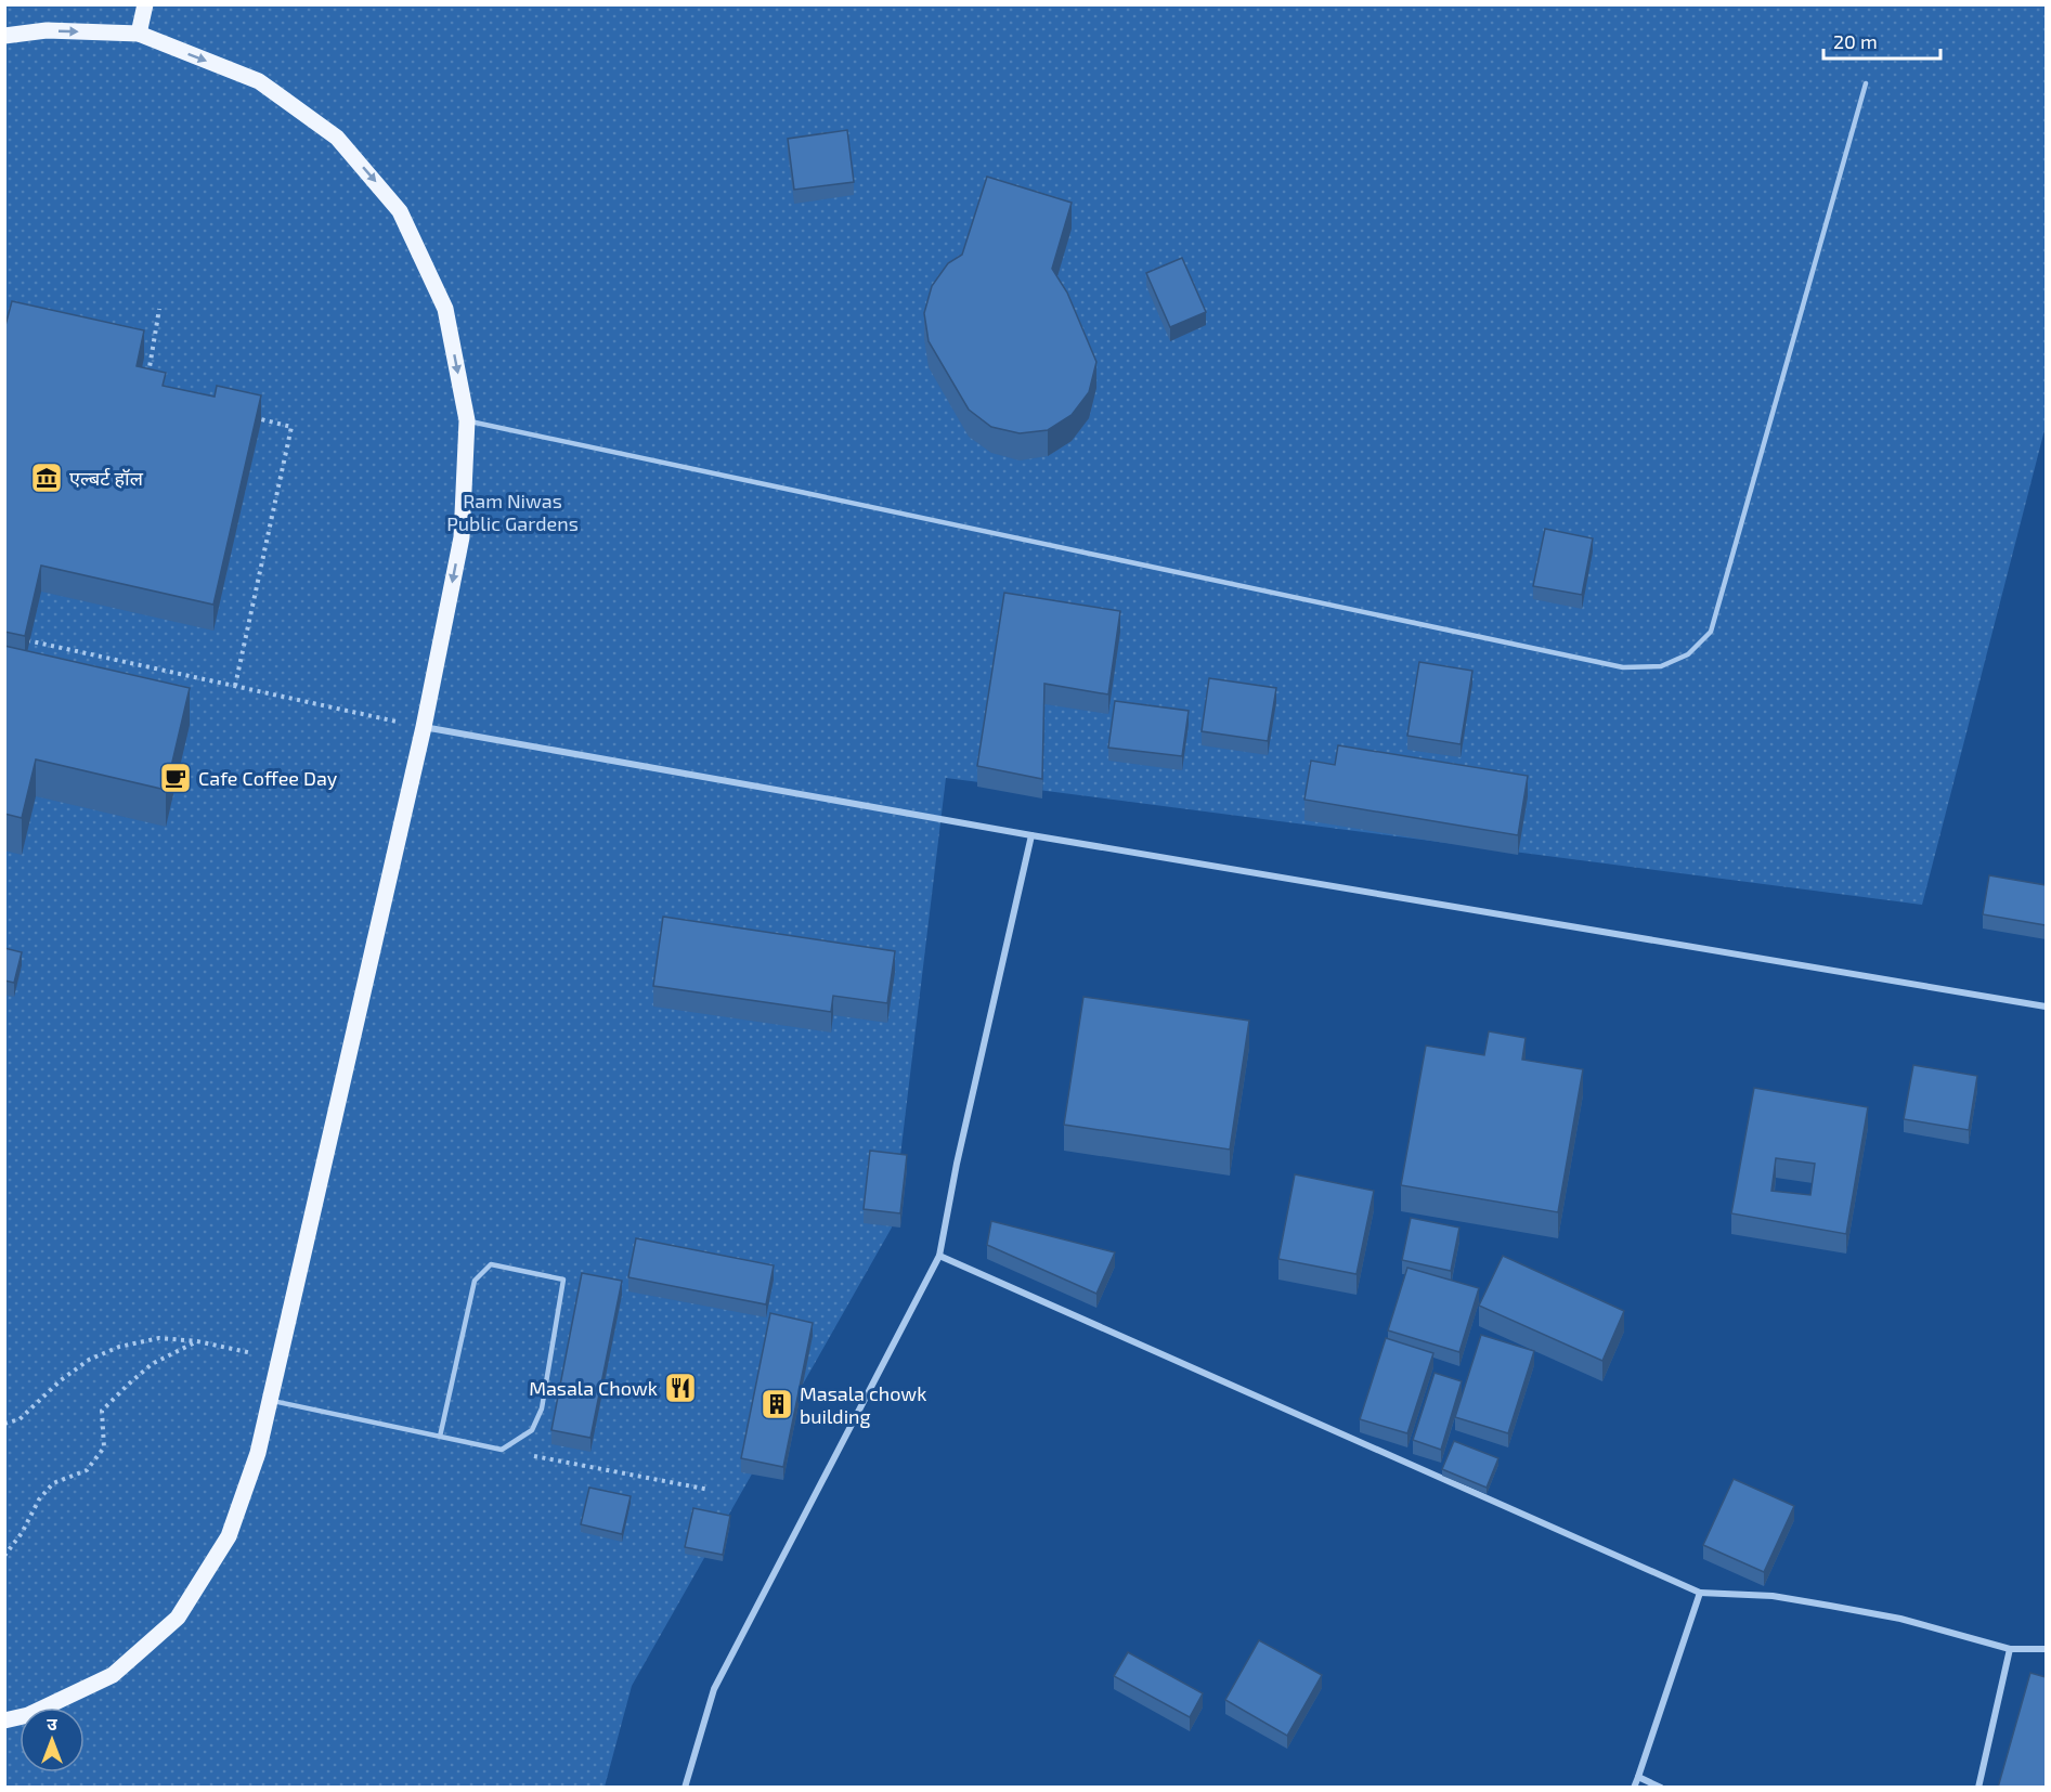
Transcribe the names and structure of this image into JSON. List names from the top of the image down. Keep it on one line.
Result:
{"parks":["Ram Niwas Public Gardens"],"places":{"museum":["एल्बर्ट हॉल"],"cafe":["Cafe Coffee Day"],"restaurant":["Masala Chowk"],"building":["Masala chowk building"]},"scale_bar":"20 m","north":"top"}
